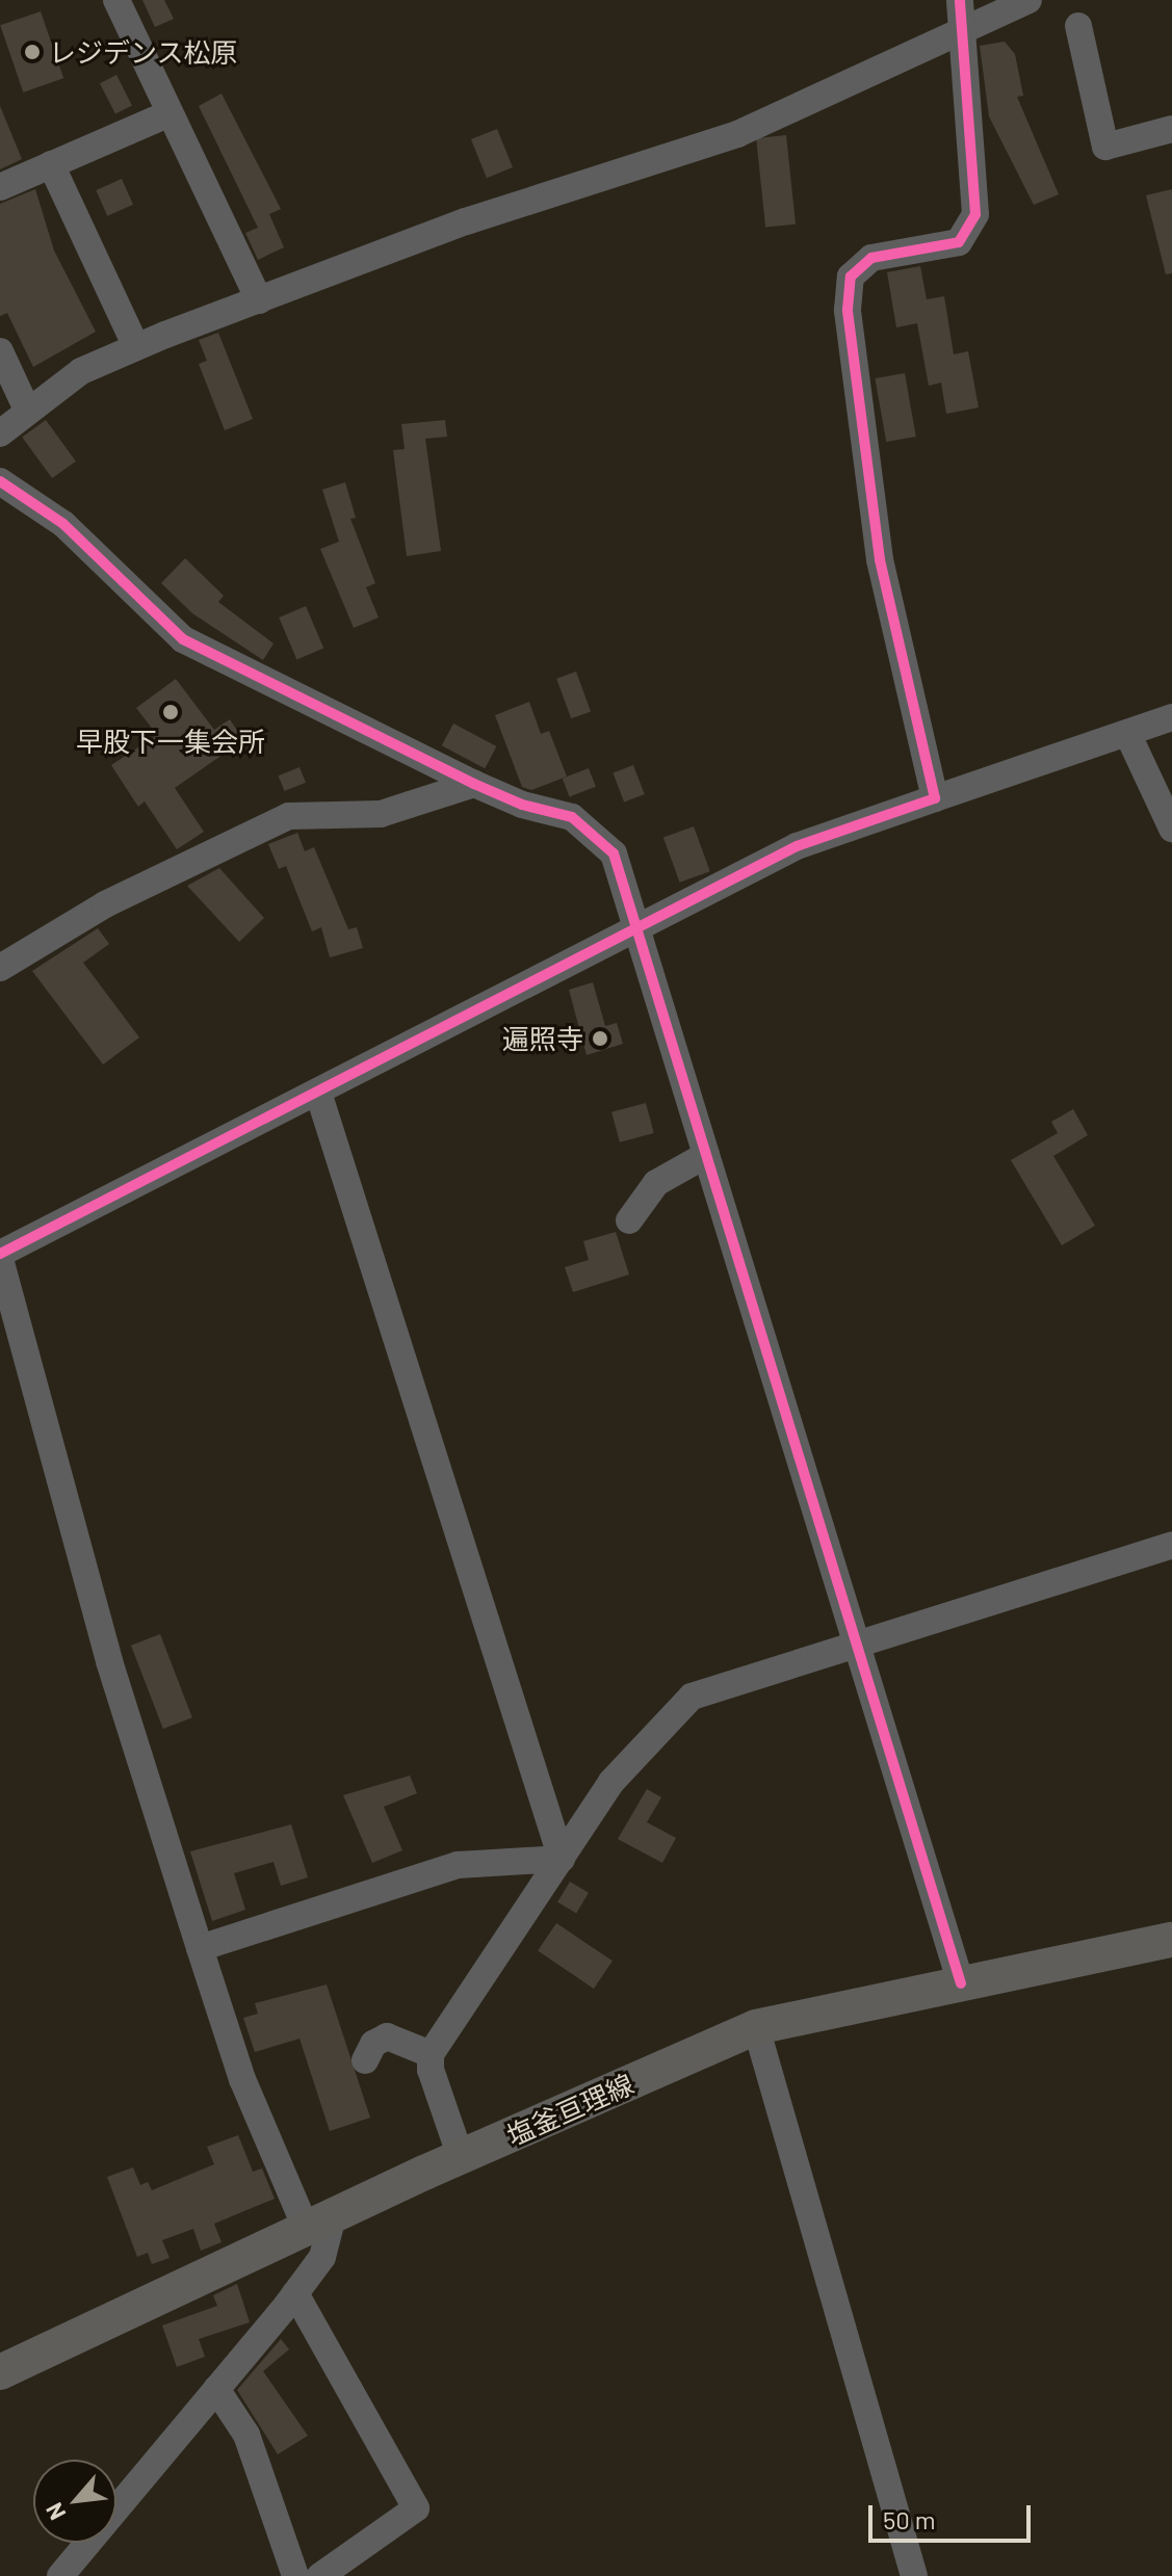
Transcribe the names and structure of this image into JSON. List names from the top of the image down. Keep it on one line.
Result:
{"streets":{"main road":["塩釜亘理線"]},"places":["レジデンス松原","早股下一集会所","遍照寺"],"scale_bar":"50 m","north":"bottom left"}
